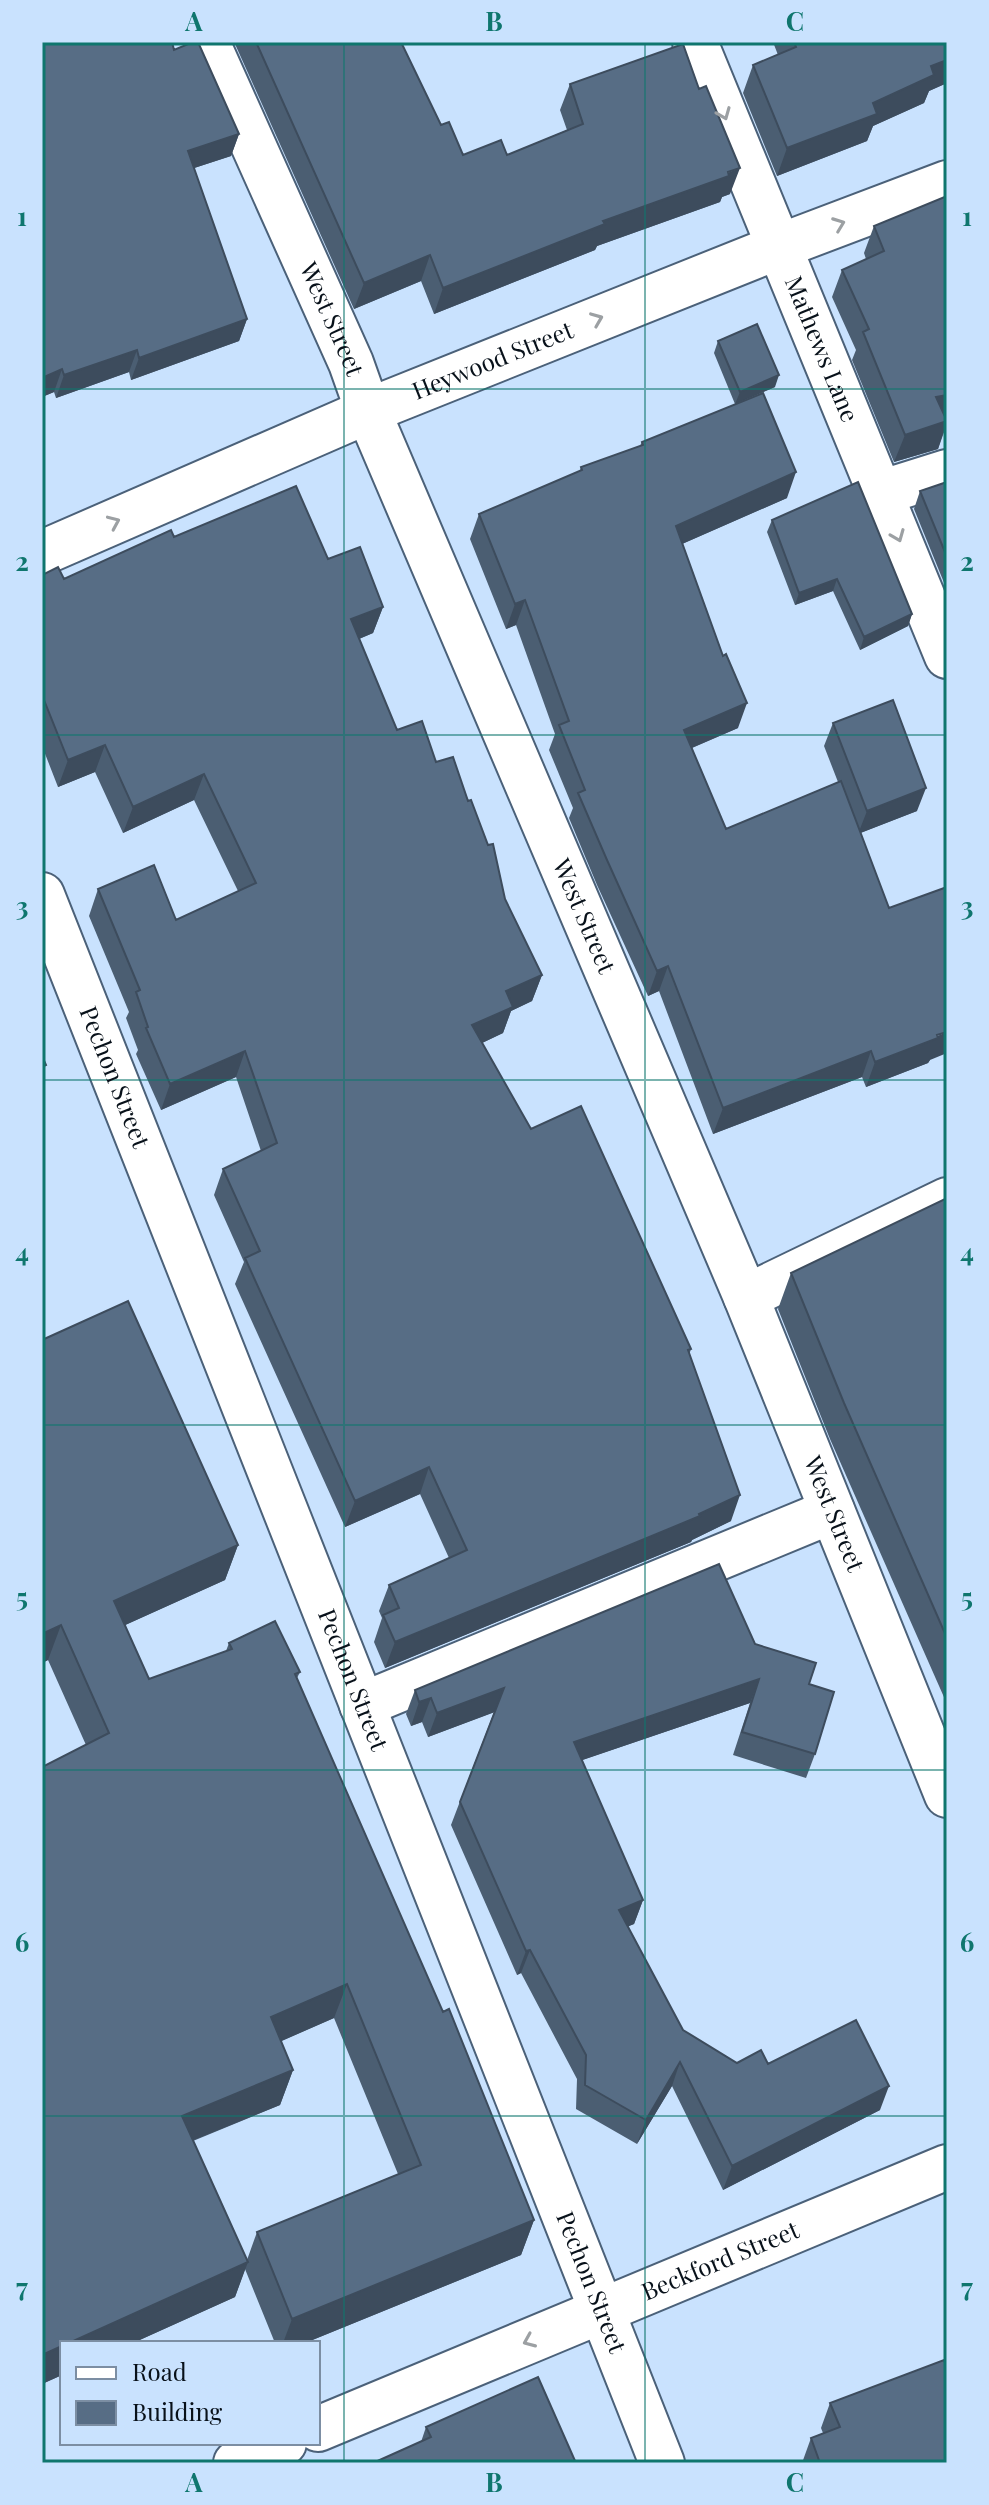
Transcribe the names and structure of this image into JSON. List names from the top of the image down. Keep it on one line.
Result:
{"streets":{"street":["West Street","Mathews Lane","Heywood Street","Pechon Street","Beckford Street"]},"crossings":[["West Street","Heywood Street"],["Mathews Lane","Heywood Street"],["Pechon Street","Beckford Street"]],"one_way":["Mathews Lane","Heywood Street","Beckford Street"],"legend":["Road","Building"],"grid":{"columns":["A","B","C"],"rows":["1","2","3","4","5","6","7"]}}
